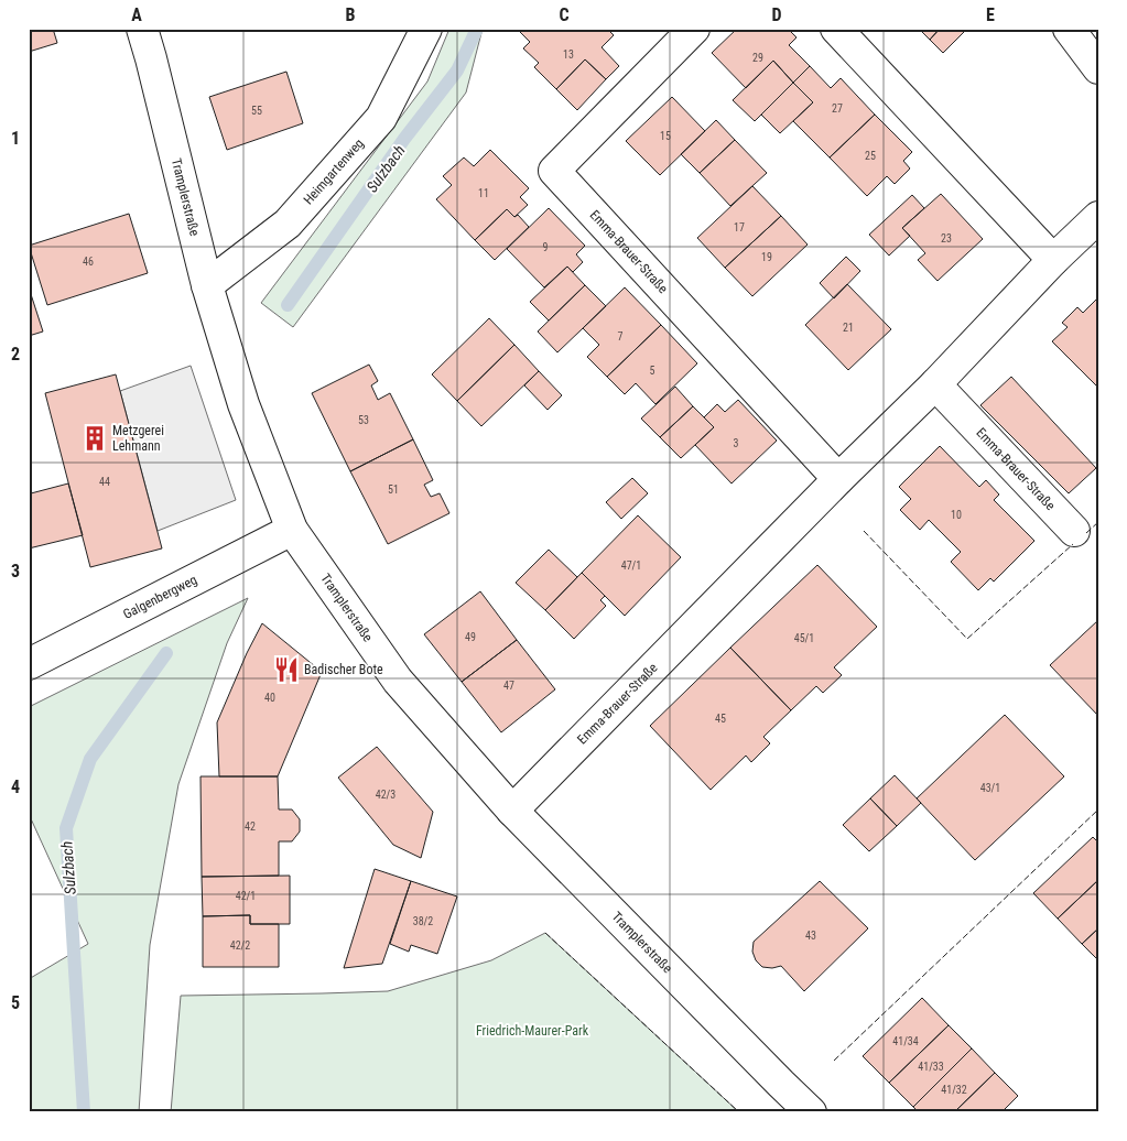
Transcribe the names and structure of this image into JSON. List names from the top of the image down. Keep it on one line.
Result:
{"streets":{"street":["Heimgartenweg","Tramplerstraße","Emma-Brauer-Straße","Galgenbergweg"]},"crossings":[["Heimgartenweg","Tramplerstraße"],["Tramplerstraße","Emma-Brauer-Straße"],["Tramplerstraße","Galgenbergweg"]],"water":["Sulzbach"],"parks":["Friedrich-Maurer-Park"],"places":{"building":["Metzgerei Lehmann"],"restaurant":["Badischer Bote"]},"house_numbers":["13","29","27","55","15","25","11","17","23","9","19","46","21","7","5","53","3","44","51","10","47/1","49","45/1","47","40","45","43/1","42/3","42","42/1","38/2","43","42/2","41/34","41/33","41/32"],"grid":{"columns":["A","B","C","D","E"],"rows":["1","2","3","4","5"]}}
